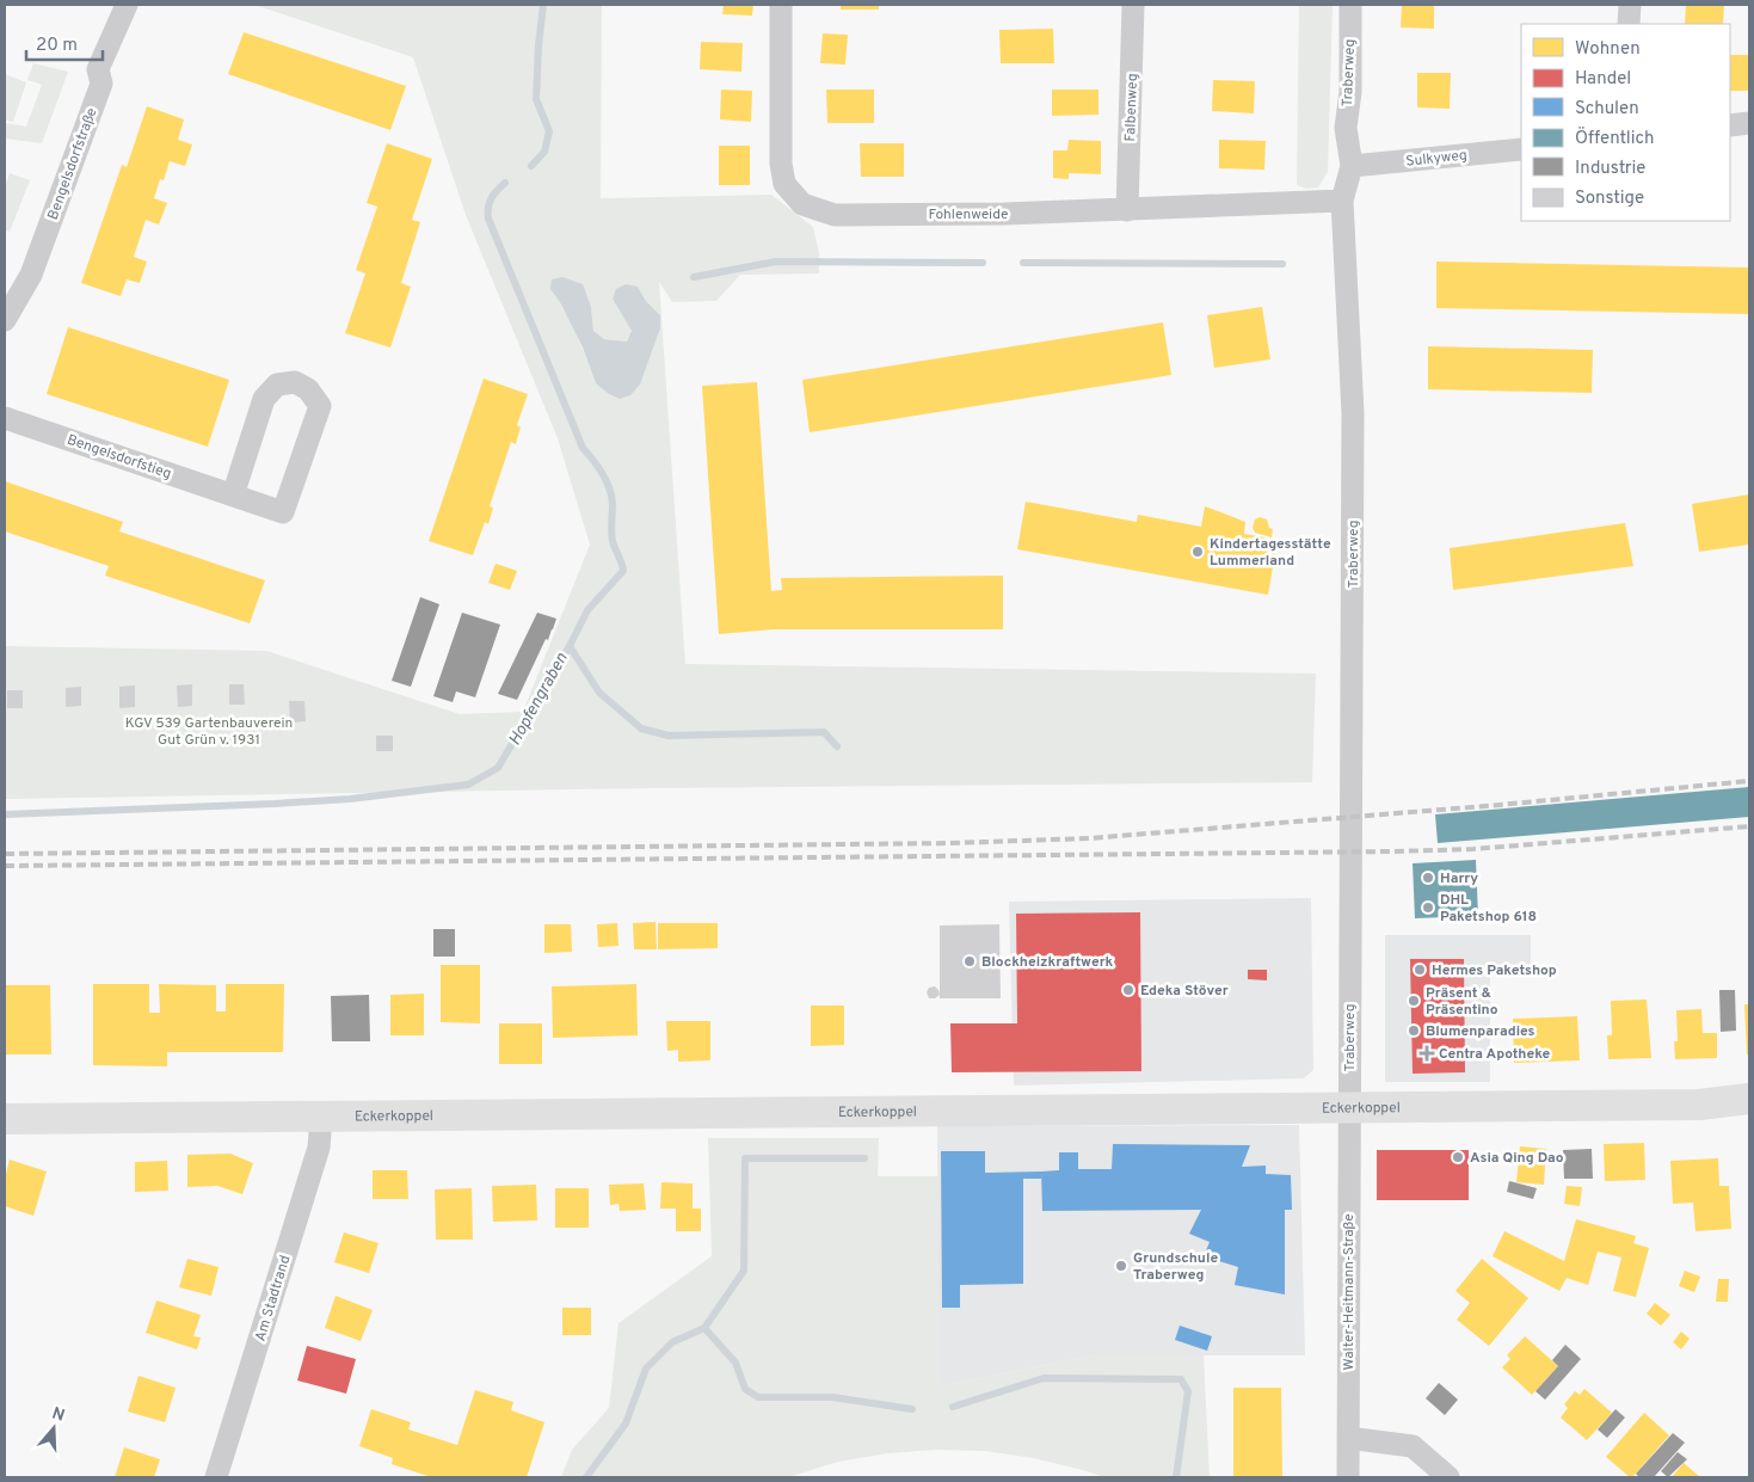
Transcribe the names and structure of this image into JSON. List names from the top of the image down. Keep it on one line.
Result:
{"streets":{"street":["Traberweg","Falbenweg","Sulkyweg","Bengelsdorfstraße","Fohlenweide","Bengelsdorfstieg","Eckerkoppel","Walter-Heitmann-Straße","Am Stadtrand"]},"crossings":[["Traberweg","Sulkyweg"],["Traberweg","Fohlenweide"],["Traberweg","Eckerkoppel"],["Traberweg","Walter-Heitmann-Straße"],["Falbenweg","Fohlenweide"],["Eckerkoppel","Walter-Heitmann-Straße"],["Eckerkoppel","Am Stadtrand"]],"water":["Hopfengraben"],"parks":["KGV 539 Gartenbauverein Gut Grün v. 1931"],"places":{"other":["Kindertagesstätte Lummerland","Harry","DHL Paketshop 618","Blockheizkraftwerk","Hermes Paketshop","Edeka Stöver","Präsent & Präsentino","Blumenparadies","Asia Qing Dao","Grundschule Traberweg"],"health":["Centra Apotheke"]},"legend":["Wohnen","Handel","Schulen","Öffentlich","Industrie","Sonstige"],"scale_bar":"20 m","north":"top"}
